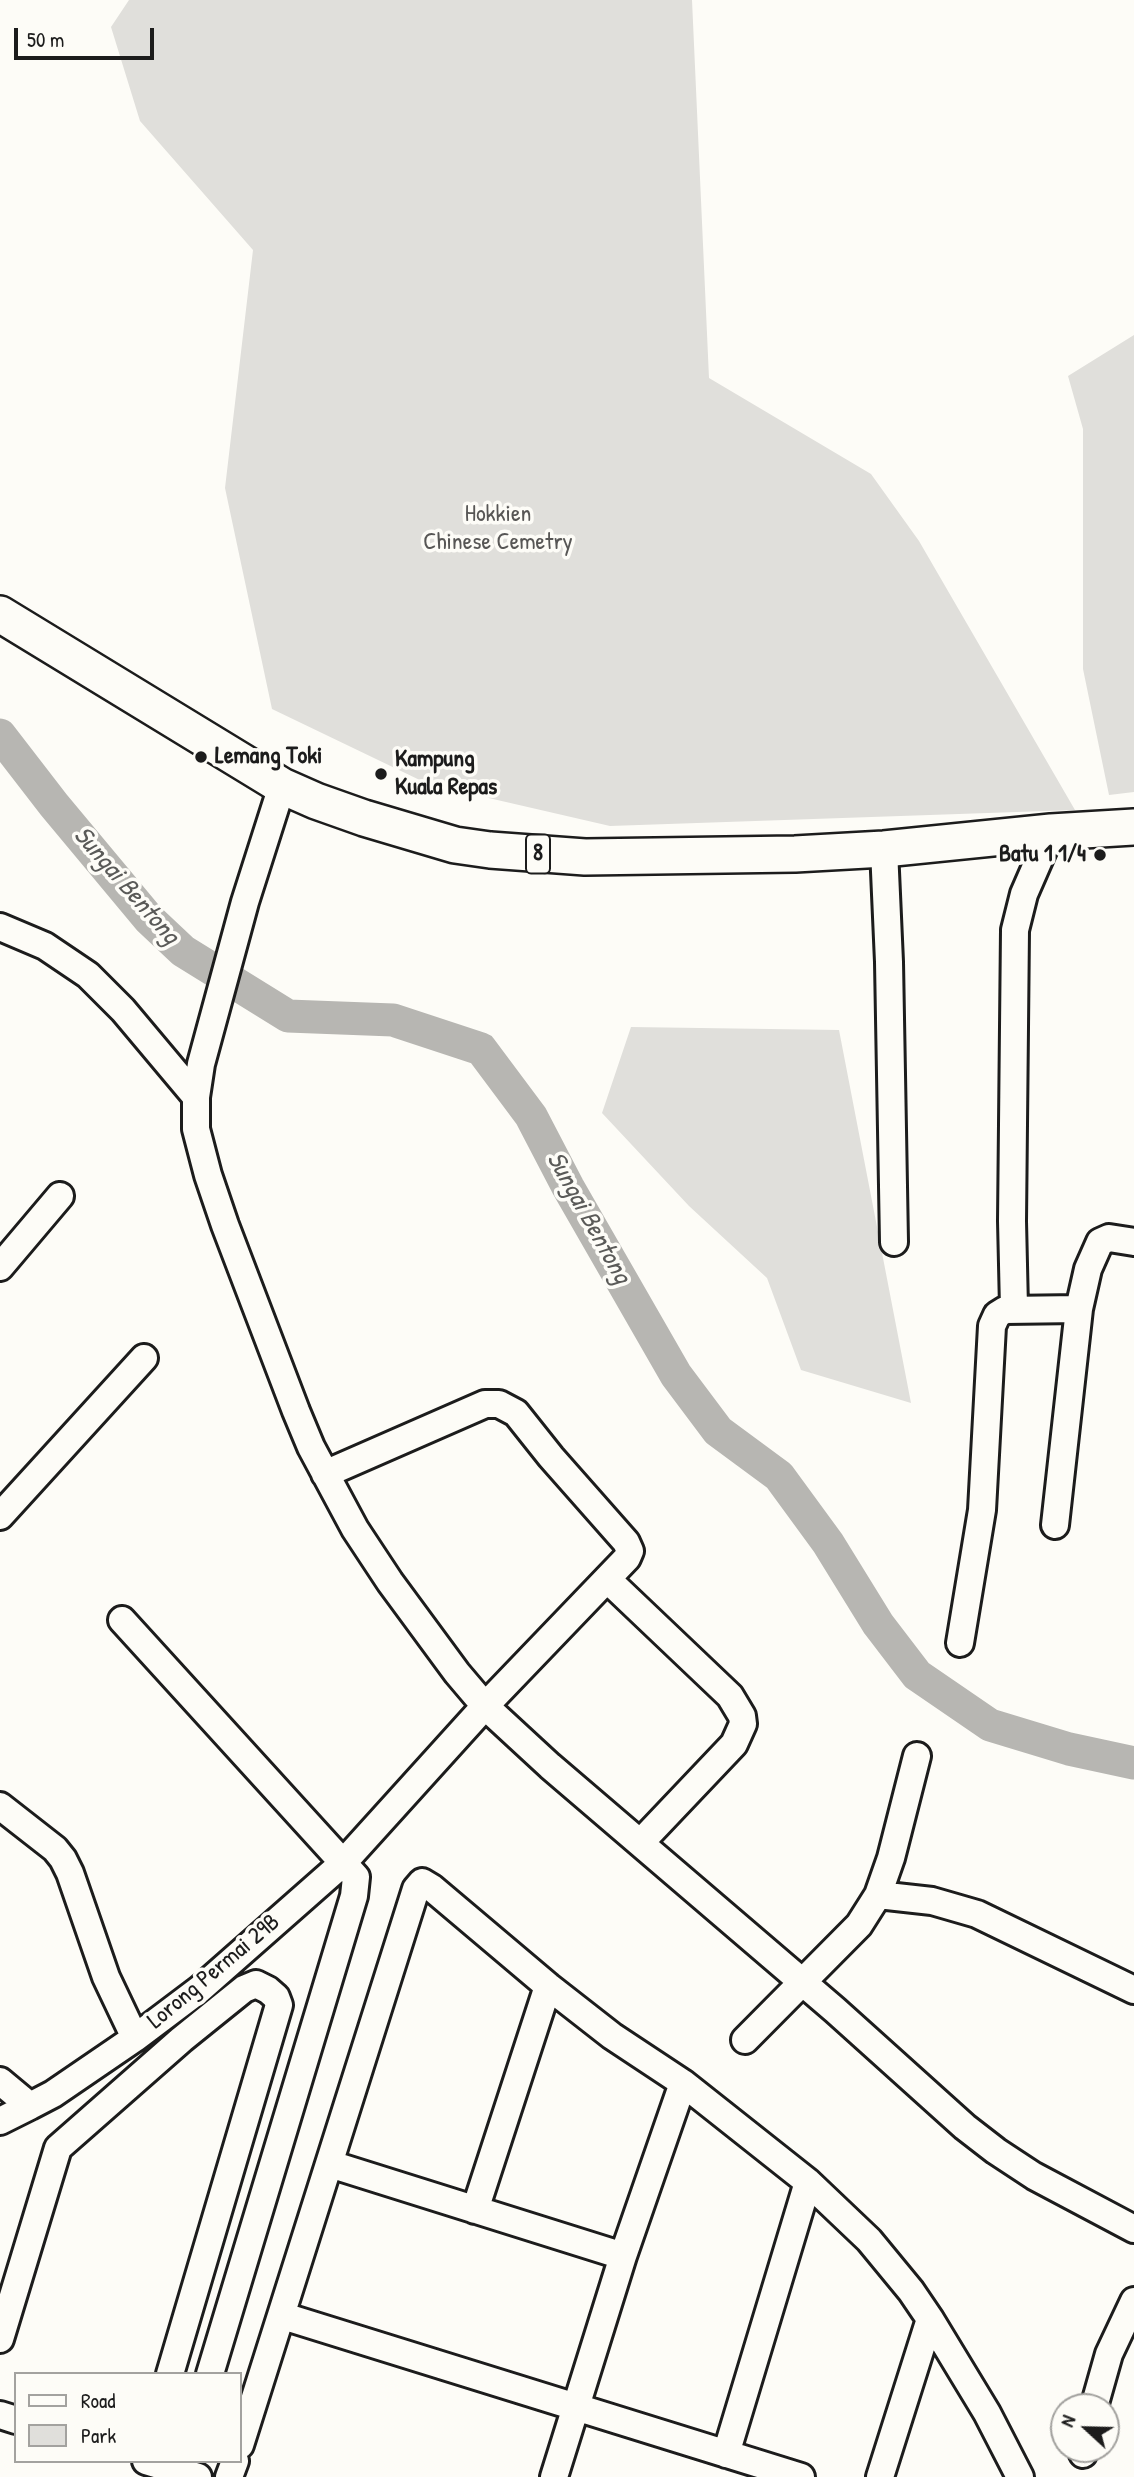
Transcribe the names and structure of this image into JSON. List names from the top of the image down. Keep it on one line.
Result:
{"streets":{"main road":["8"],"street":["Lorong Permai 29B"]},"water":["Sungai Bentong"],"parks":["Hokkien Chinese Cemetry"],"places":["Lemang Toki","Kampung Kuala Repas","Batu 1 1/4"],"legend":["Road","Park"],"scale_bar":"50 m","north":"left"}
